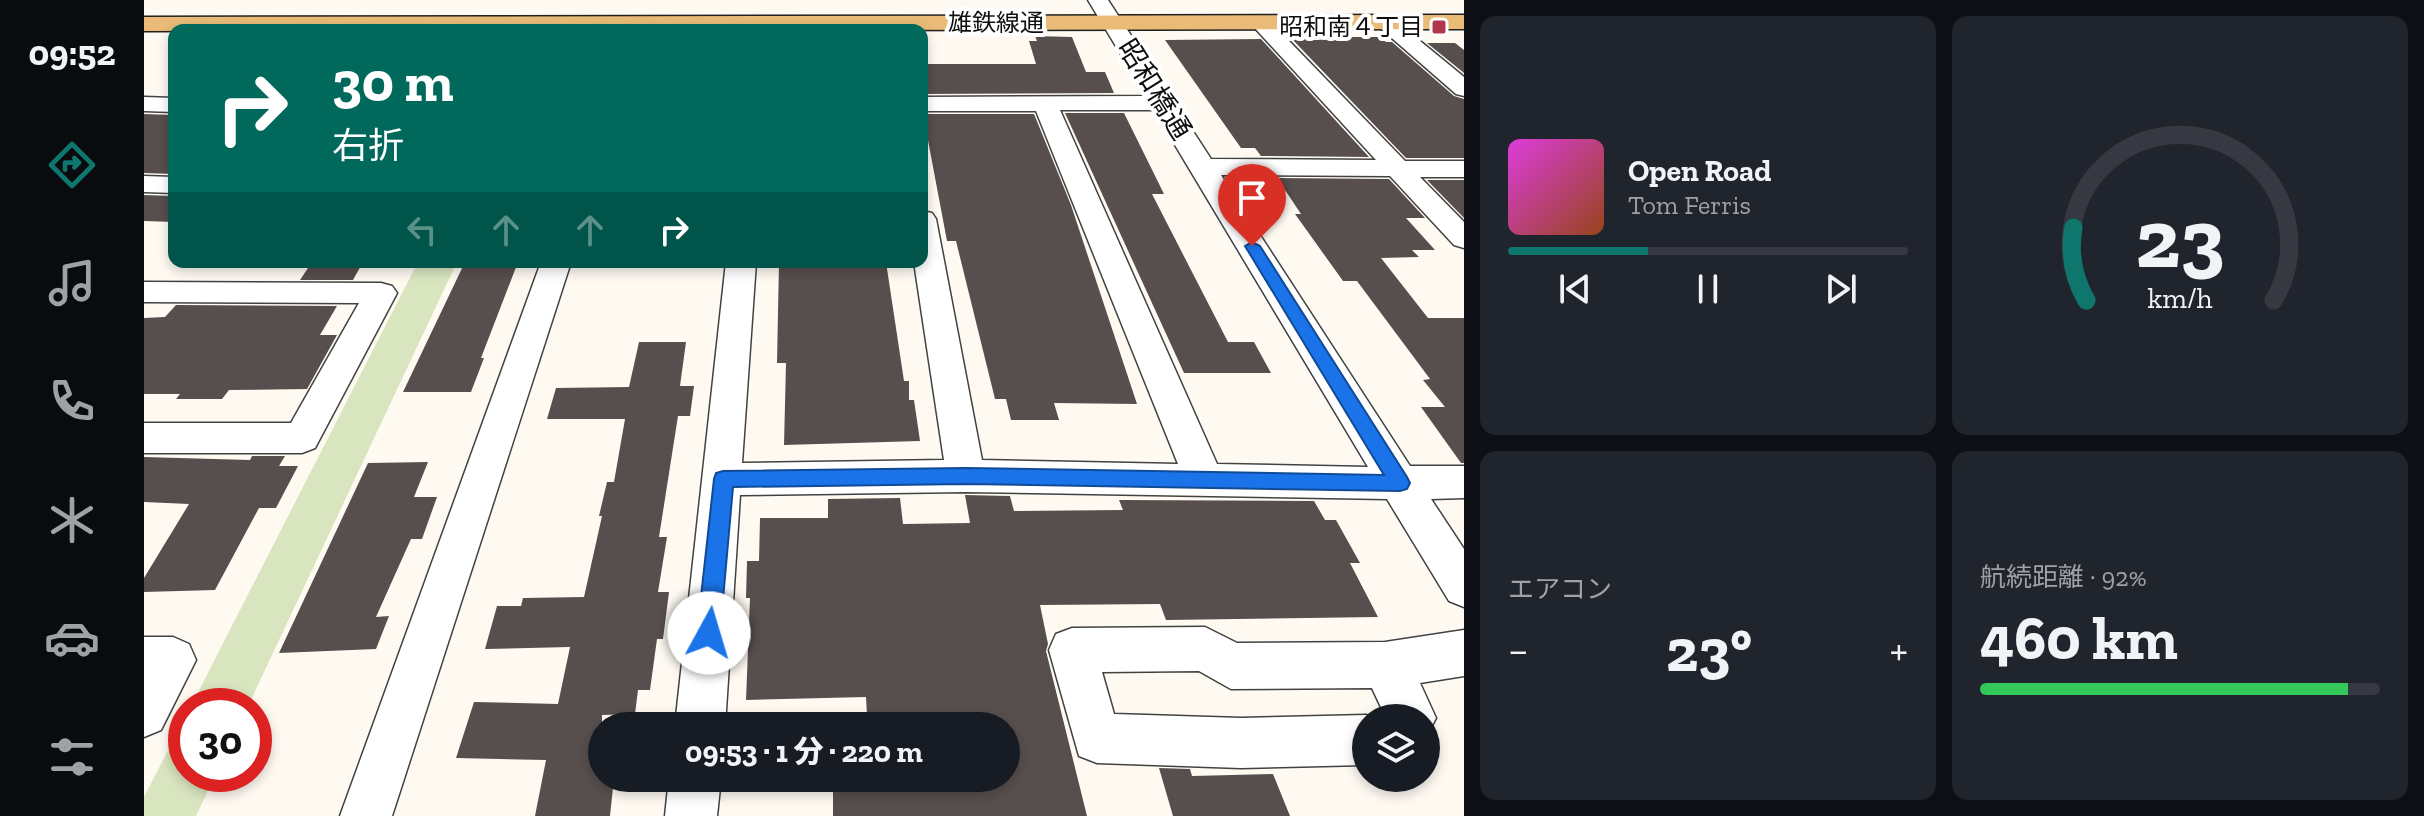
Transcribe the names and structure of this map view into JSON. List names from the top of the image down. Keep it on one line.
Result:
{"streets":{"main road":["雄鉄線通"],"street":["昭和橋通"]},"crossings":[["雄鉄線通","昭和橋通"]],"places":{"transit":["昭和南４丁目"]},"page":{"tabs":"09:52","turn":["30 m","右折"],"song":["Open Road","Tom Ferris"],"tile":["エアコン",["航続距離 · 92%","460 km"]],"heat":["−","23°","+"],"limit":"30","trip":"09:53 · 1 分 · 220 m","gauge":["23","km/h"]}}
